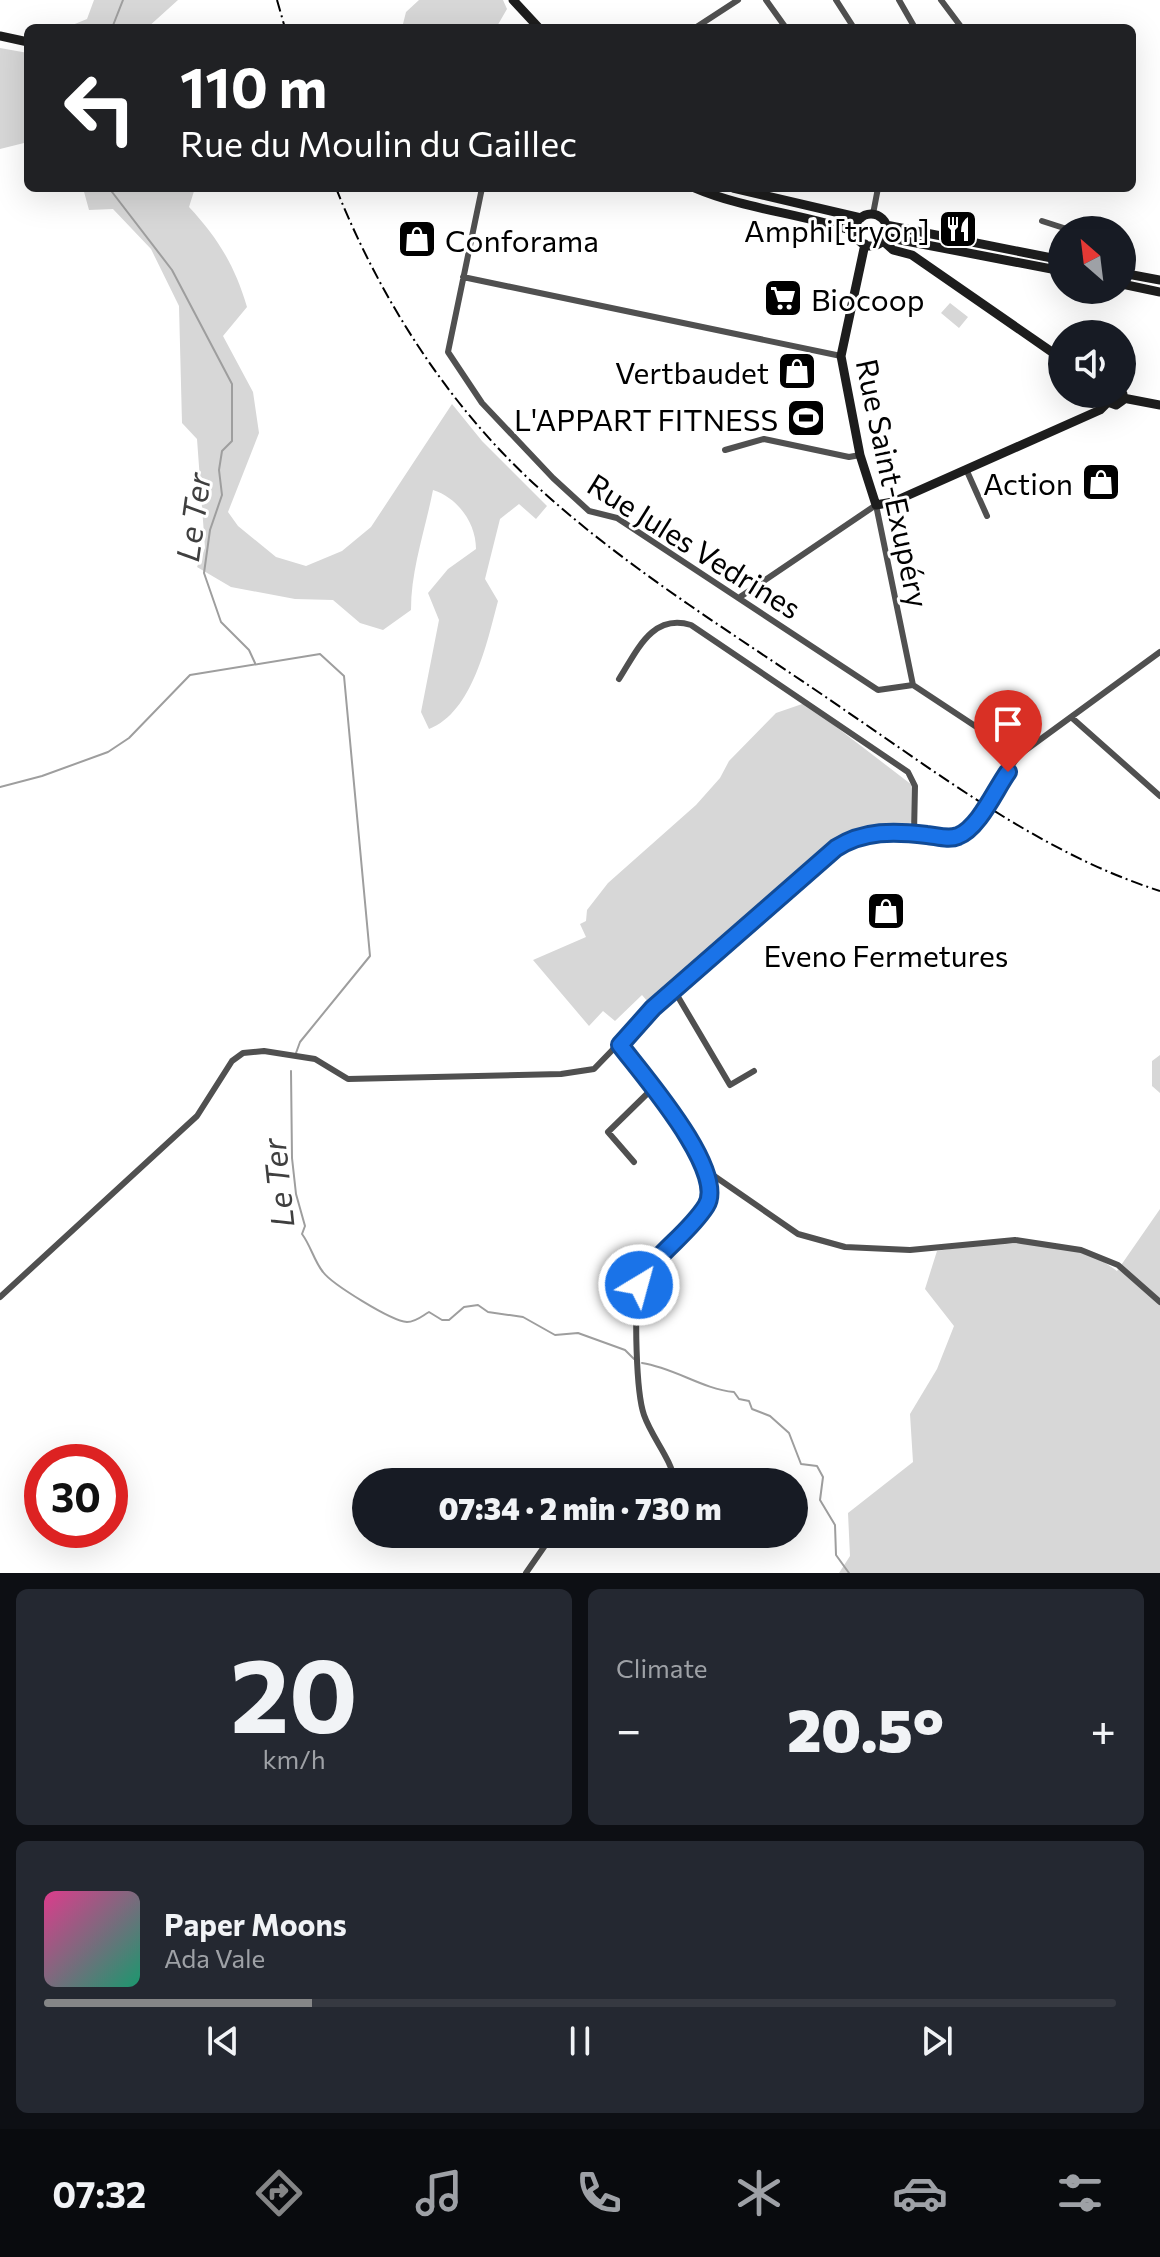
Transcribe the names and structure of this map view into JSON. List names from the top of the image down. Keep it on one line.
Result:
{"streets":{"main road":["Rue Saint-Exupéry"],"street":["Rue Jules Vedrines"]},"crossings":[["Rue Saint-Exupéry","Rue Jules Vedrines"]],"water":["Le Ter"],"places":{"restaurant":["Amphi[tryon]"],"shop":["Conforama","Vertbaudet","Action","Eveno Fermetures"],"supermarket":["Biocoop"],"sports":["L'APPART FITNESS"]},"north":"top left","page":{"turn":["110 m","Rue du Moulin du Gaillec"],"limit":"30","trip":"07:34 · 2 min · 730 m","tile":[["20","km/h"],"Climate"],"heat":["−","20.5°","+"],"song":["Paper Moons","Ada Vale"],"tabs":"07:32"}}
